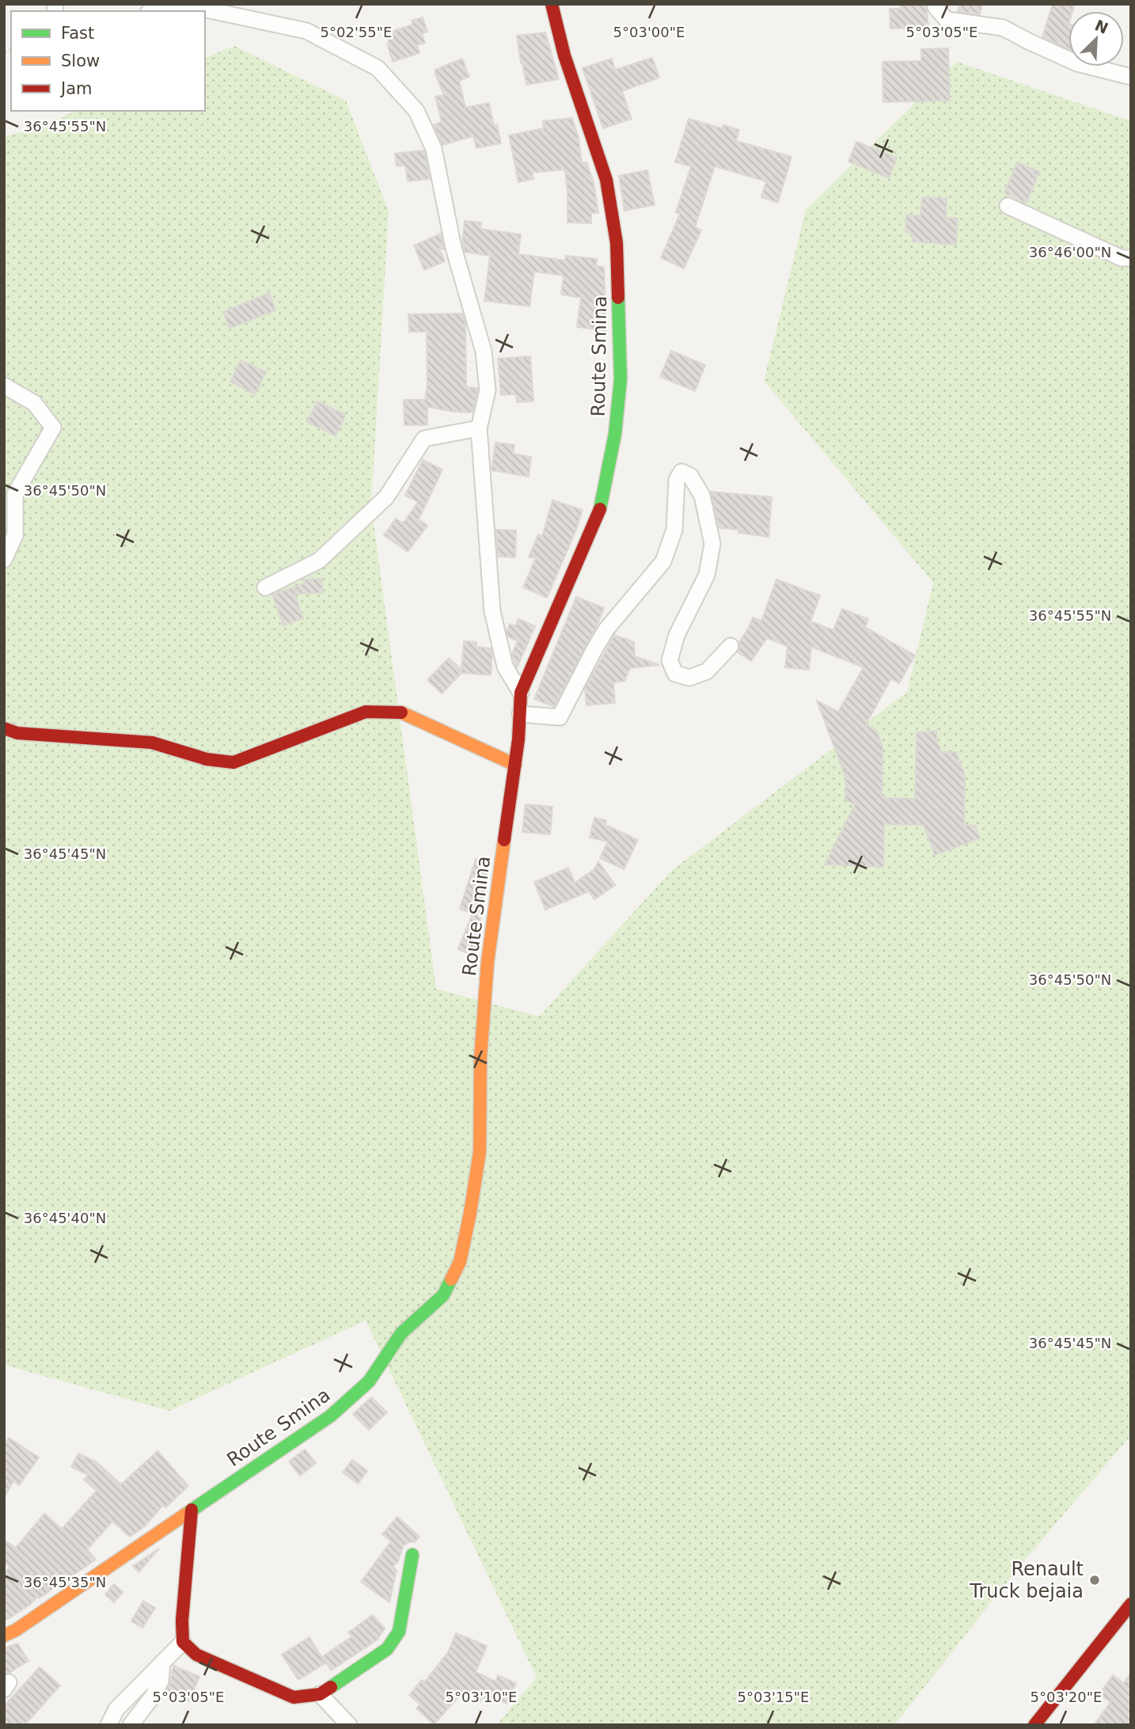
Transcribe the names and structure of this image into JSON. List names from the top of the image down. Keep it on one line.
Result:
{"streets":{"street":["Route Smina"]},"places":["Renault Truck bejaia"],"legend":["Fast","Slow","Jam"],"north":"top right","coordinates":["5°02'55\"E","5°03'00\"E","5°03'05\"E","36°45'55\"N","36°46'00\"N","36°45'50\"N","36°45'45\"N","36°45'40\"N","36°45'35\"N","5°03'10\"E","5°03'15\"E","5°03'20\"E"]}
